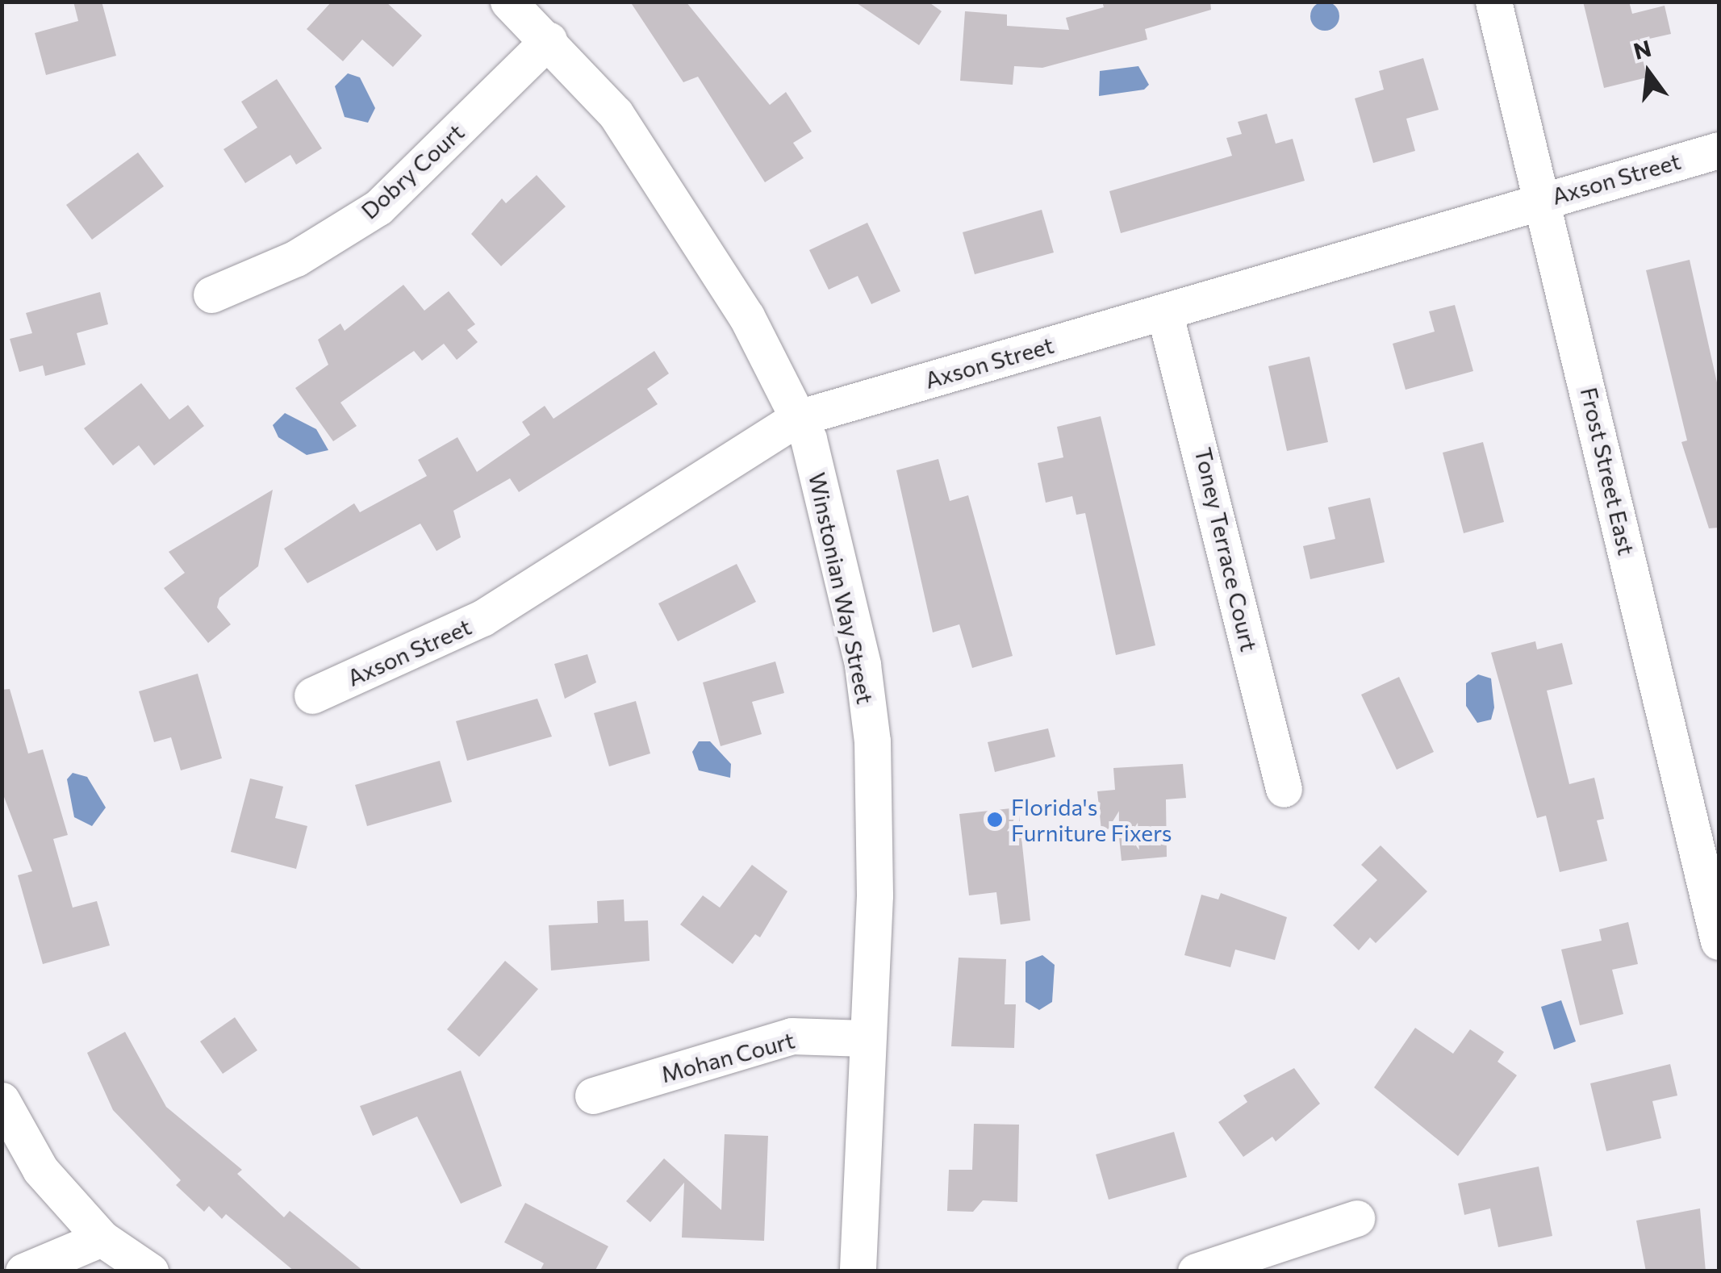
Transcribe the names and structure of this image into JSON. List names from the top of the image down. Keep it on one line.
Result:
{"streets":{"street":["Dobry Court","Axson Street","Frost Street East","Toney Terrace Court","Winstonian Way Street","Mohan Court"]},"crossings":[["Dobry Court","Winstonian Way Street"],["Axson Street","Frost Street East"],["Axson Street","Toney Terrace Court"],["Axson Street","Winstonian Way Street"],["Winstonian Way Street","Mohan Court"]],"places":["Florida's Furniture Fixers"],"north":"top"}
